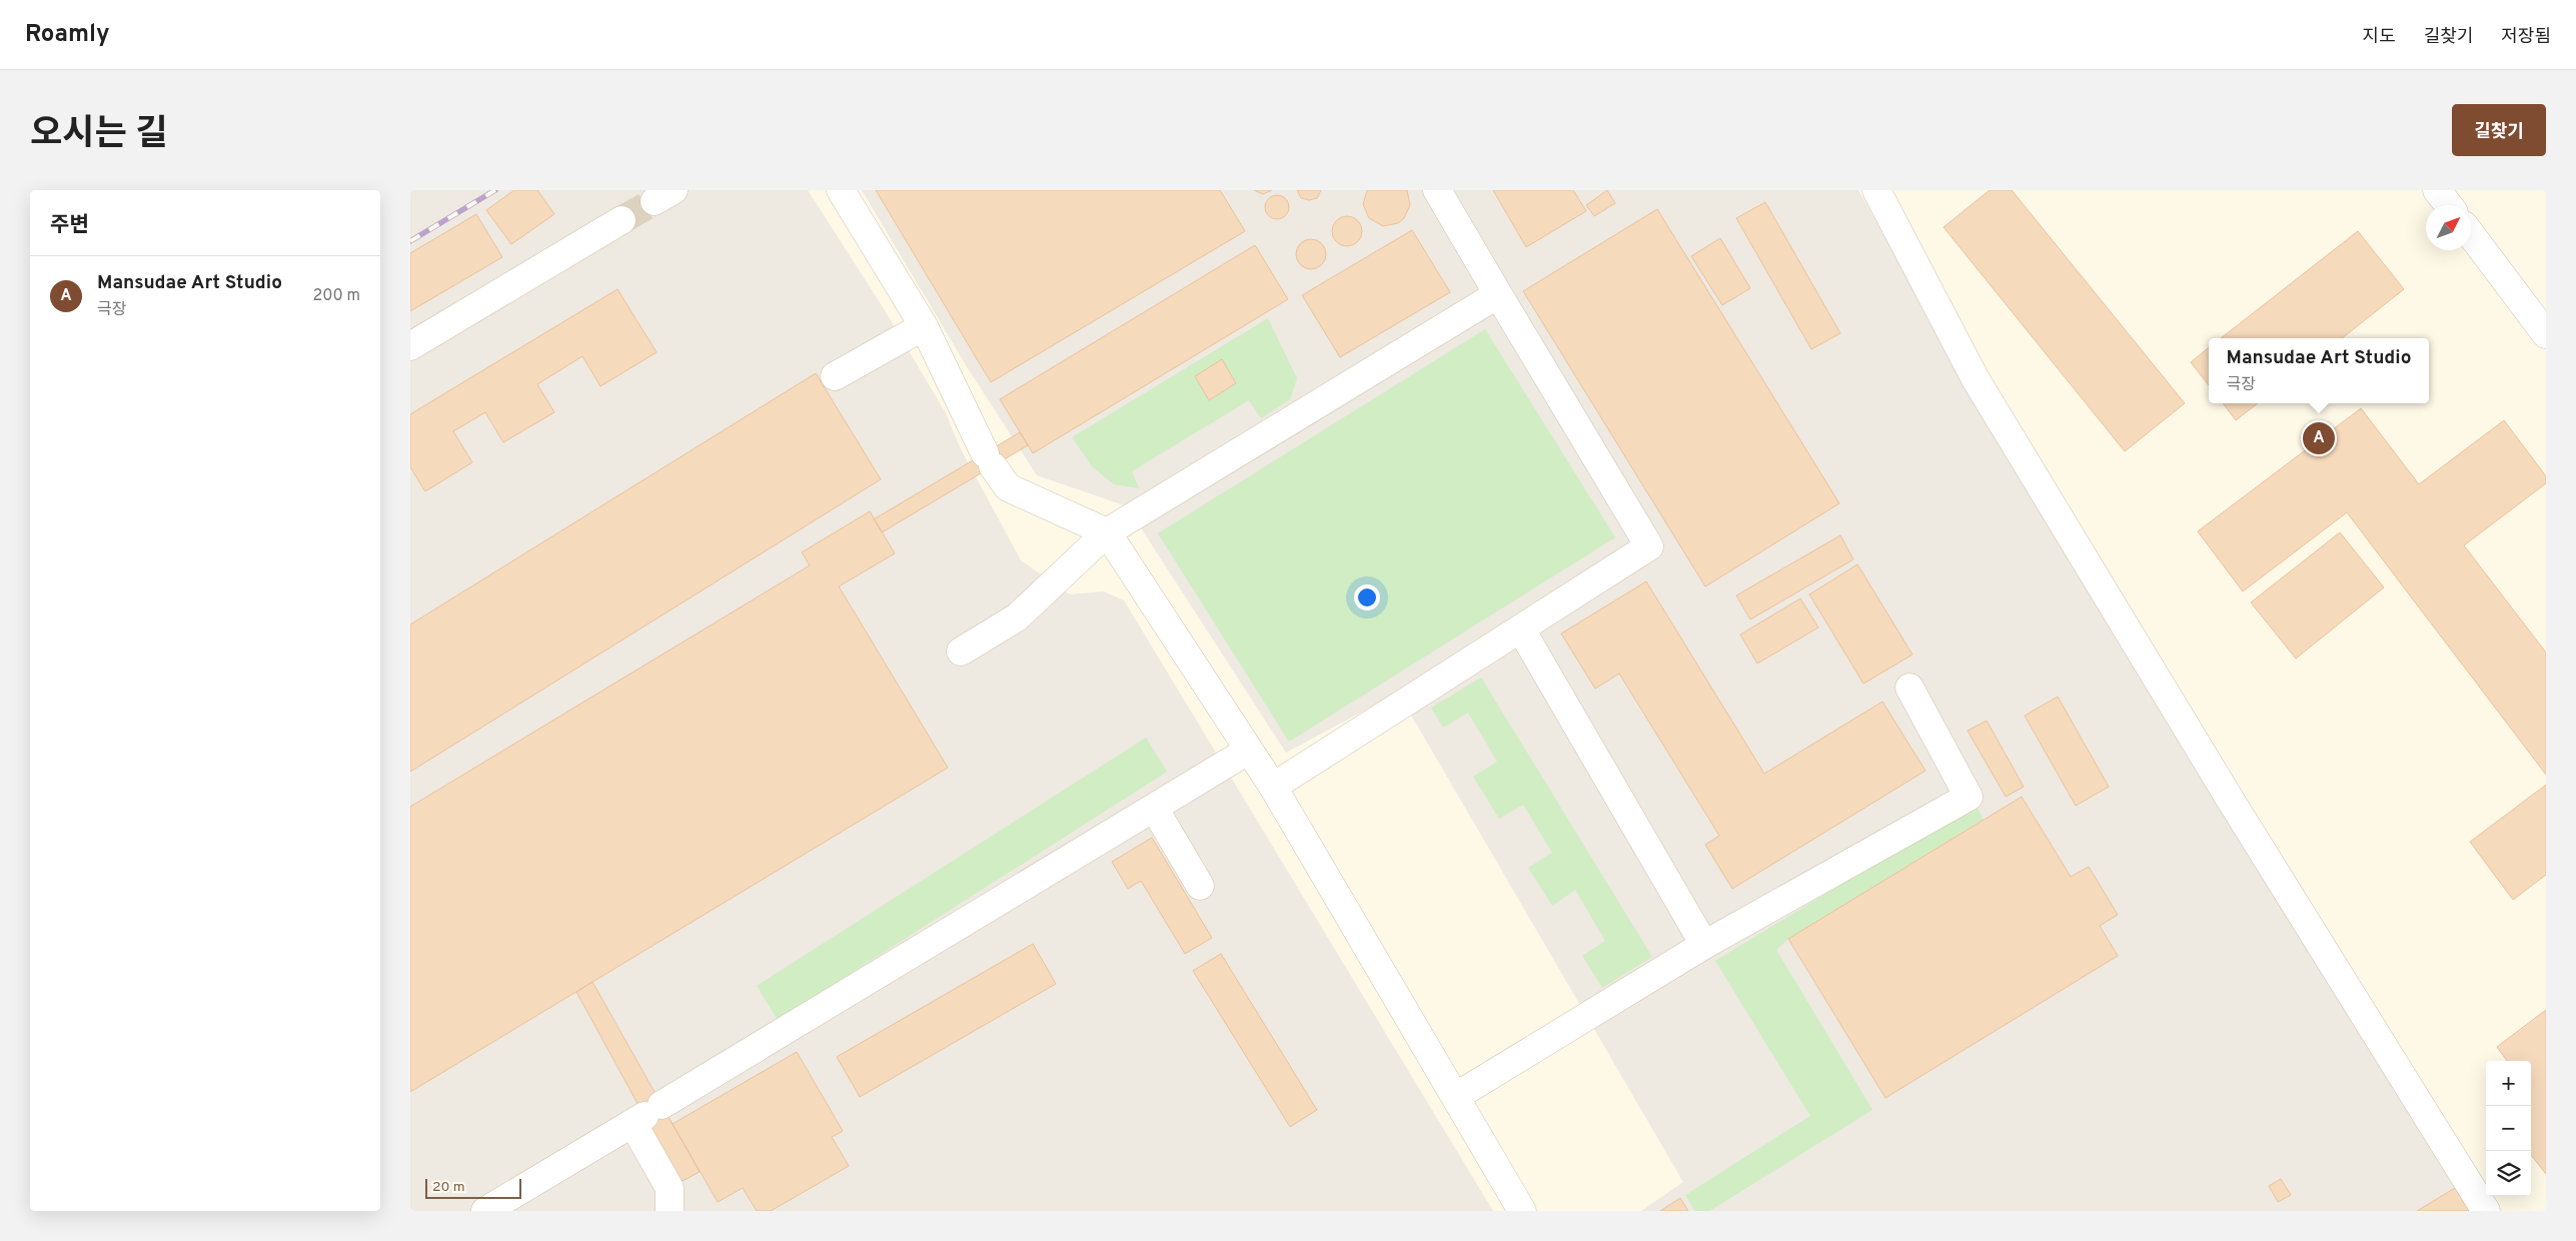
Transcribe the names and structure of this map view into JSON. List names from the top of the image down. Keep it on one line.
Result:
{"scale_bar":"20 m","north":"top right","page":{"header":"Roamly","nav":["지도","길찾기","저장됨"],"title":"오시는 길","buttons":"길찾기","heading":"주변","list":[{"mark":"A","name":"Mansudae Art Studio","note":"극장","value":"200 m"}],"popup":["Mansudae Art Studio","극장"],"pins":"A","map_buttons":["+","−"],"scale":"20 m"}}
